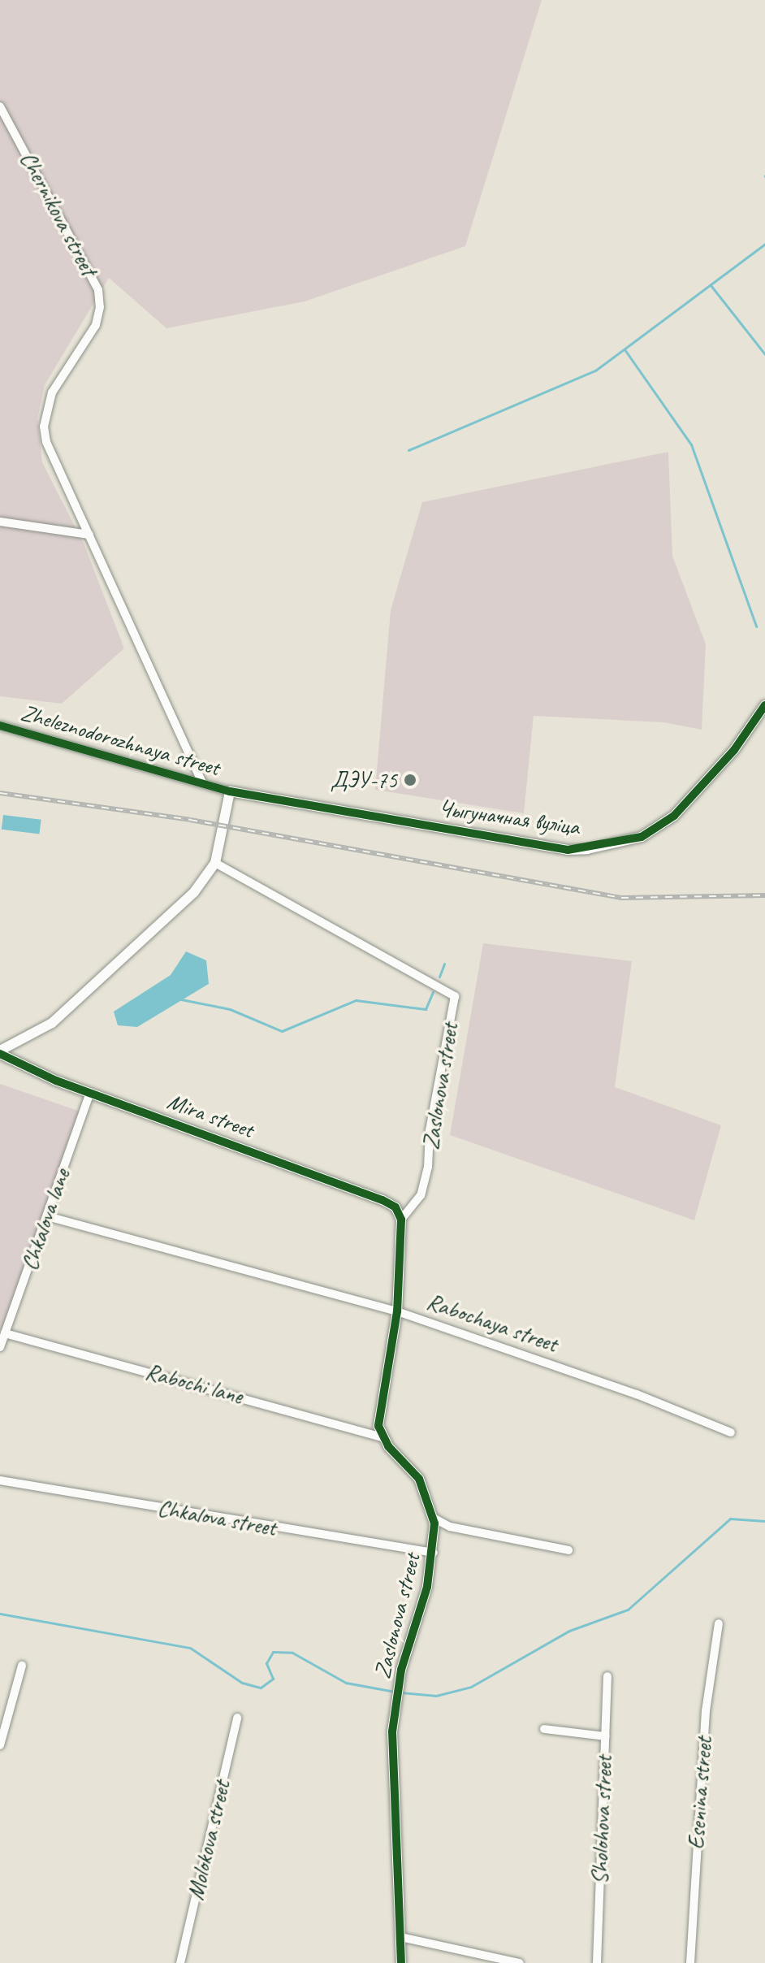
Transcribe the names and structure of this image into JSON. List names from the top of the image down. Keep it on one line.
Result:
{"streets":{"street":["Chernikova street","Zheleznodorozhnaya street","Чыгуначная вуліца","Zaslonova street","Mira street","Chkalova lane","Rabochaya street","Rabochi lane","Chkalova street","Esenina street","Sholohova street","Molokova street"]},"crossings":[["Chernikova street","Zheleznodorozhnaya street"],["Zheleznodorozhnaya street","Чыгуначная вуліца"],["Zaslonova street","Mira street"],["Zaslonova street","Rabochi lane"],["Zaslonova street","Chkalova street"],["Mira street","Chkalova lane"],["Chkalova lane","Rabochaya street"],["Chkalova lane","Rabochi lane"]],"places":["ДЭУ-75"]}
